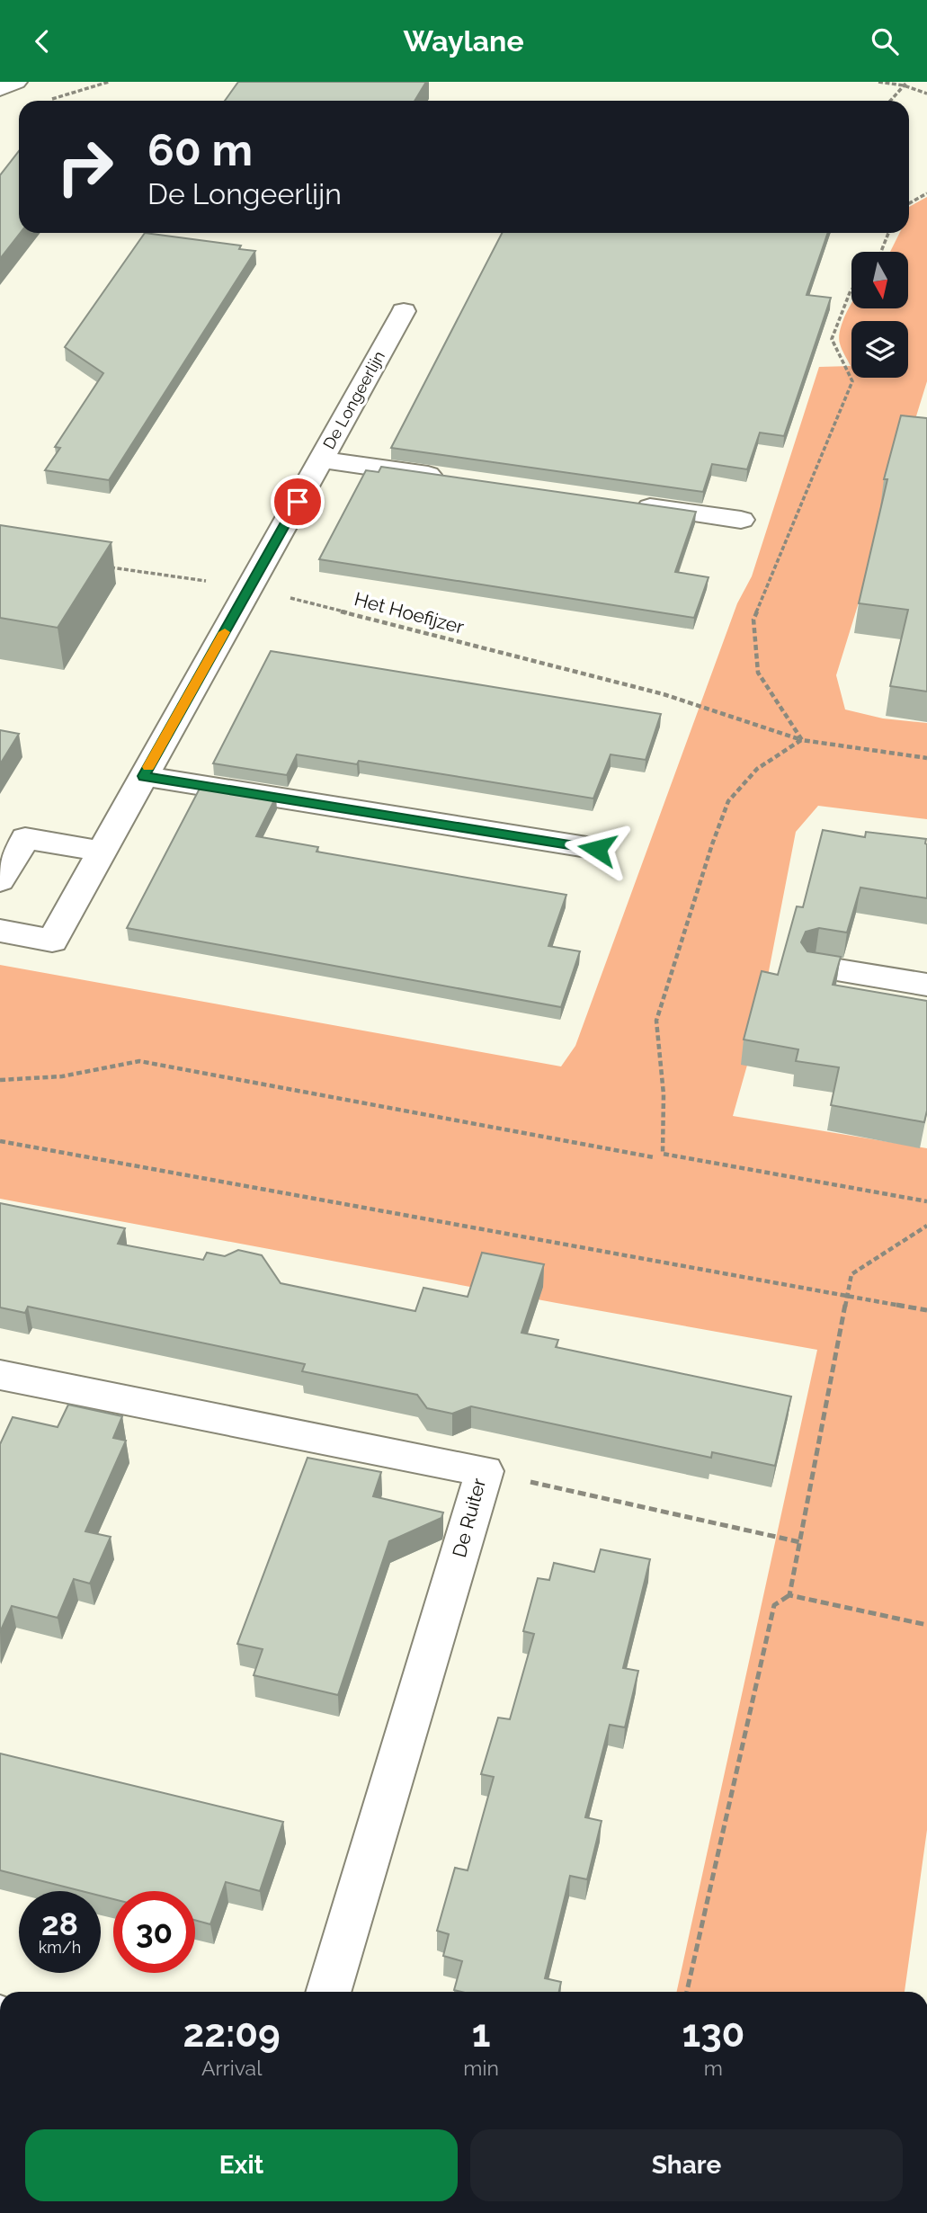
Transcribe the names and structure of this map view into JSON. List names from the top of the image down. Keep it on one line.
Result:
{"streets":{"street":["De Longeerlijn","De Ruiter"],"path":["Het Hoefijzer"]},"crossings":[["De Longeerlijn","Het Hoefijzer"]],"north":"bottom","page":{"header":"Waylane","turn":["60 m","De Longeerlijn"],"speed":"28 km/h","limit":"30","eta":["22:09","Arrival","1","min","130","m"],"buttons":["Exit","Share"]}}
